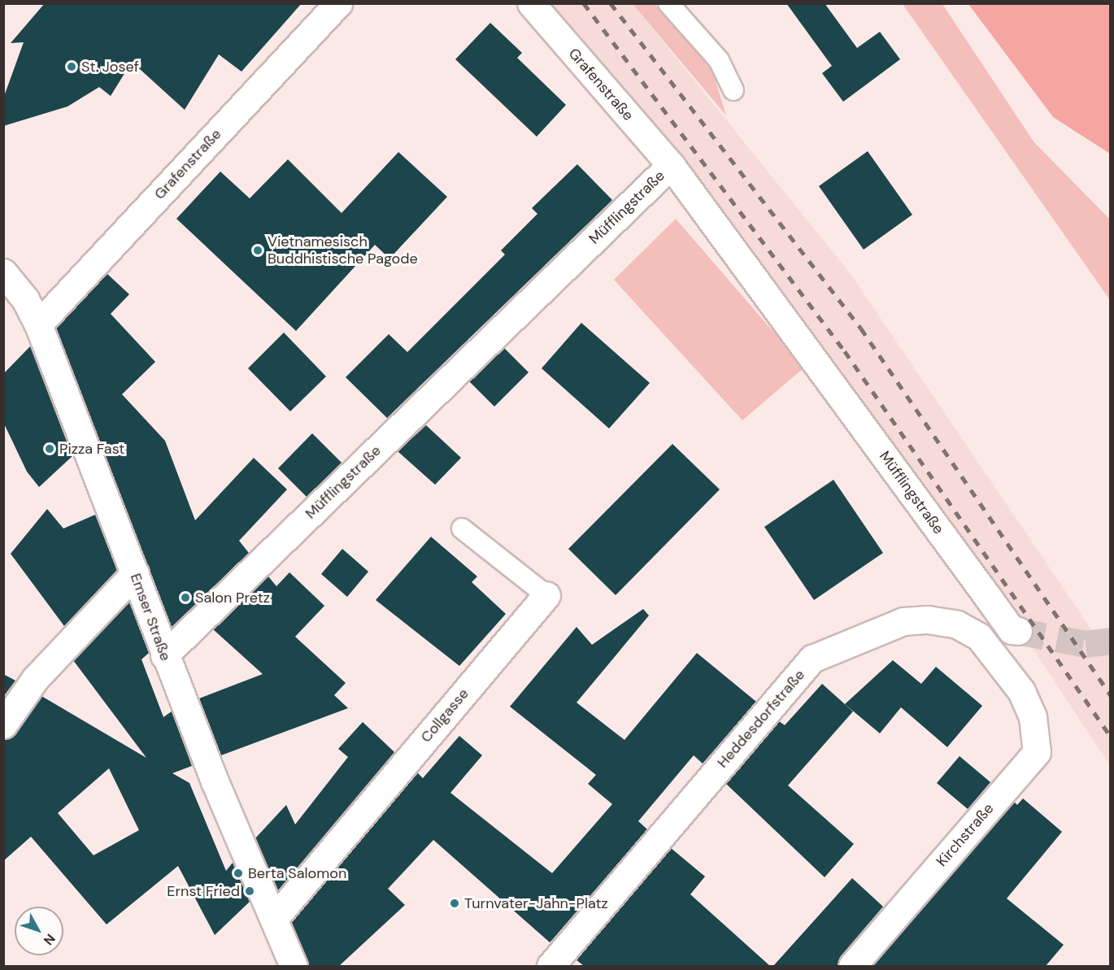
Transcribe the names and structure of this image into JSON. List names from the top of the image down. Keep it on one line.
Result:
{"streets":{"street":["Grafenstraße","Müfflingstraße","Emser Straße","Collgasse","Heddesdorfstraße","Kirchstraße"]},"crossings":[["Grafenstraße","Müfflingstraße"],["Grafenstraße","Emser Straße"],["Müfflingstraße","Emser Straße"],["Emser Straße","Collgasse"],["Heddesdorfstraße","Kirchstraße"]],"places":["St. Josef","Vietnamesisch Buddhistische Pagode","Pizza Fast","Salon Pretz","Berta Salomon","Ernst Fried","Turnvater-Jahn-Platz"],"north":"bottom right"}
